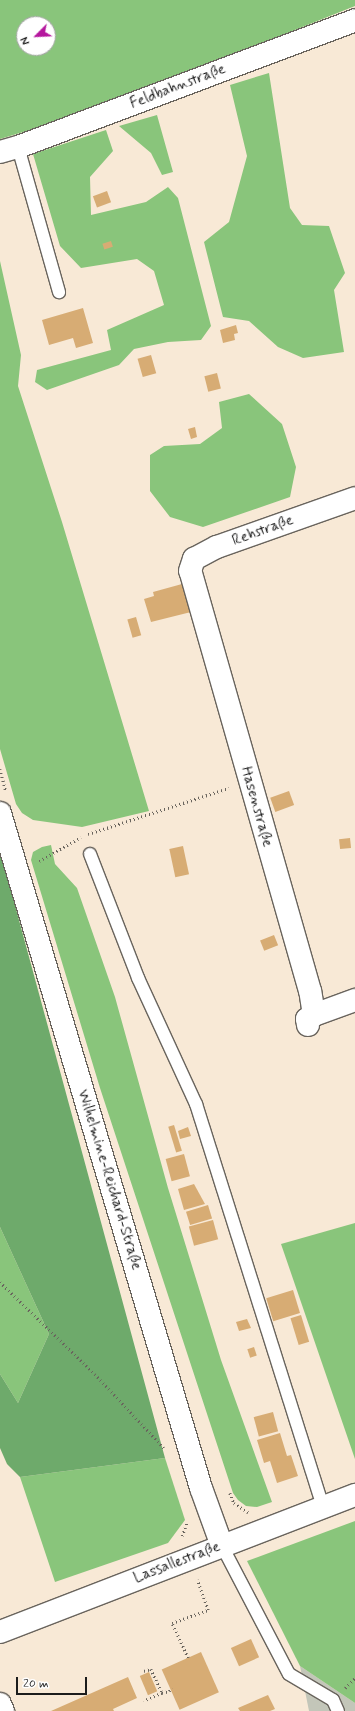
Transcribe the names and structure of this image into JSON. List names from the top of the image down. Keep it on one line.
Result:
{"streets":{"street":["Feldbahnstraße","Rehstraße","Hasenstraße","Wilhelmine-Reichard-Straße","Lassallestraße"]},"crossings":[["Rehstraße","Hasenstraße"],["Wilhelmine-Reichard-Straße","Lassallestraße"]],"scale_bar":"20 m","north":"bottom left"}
